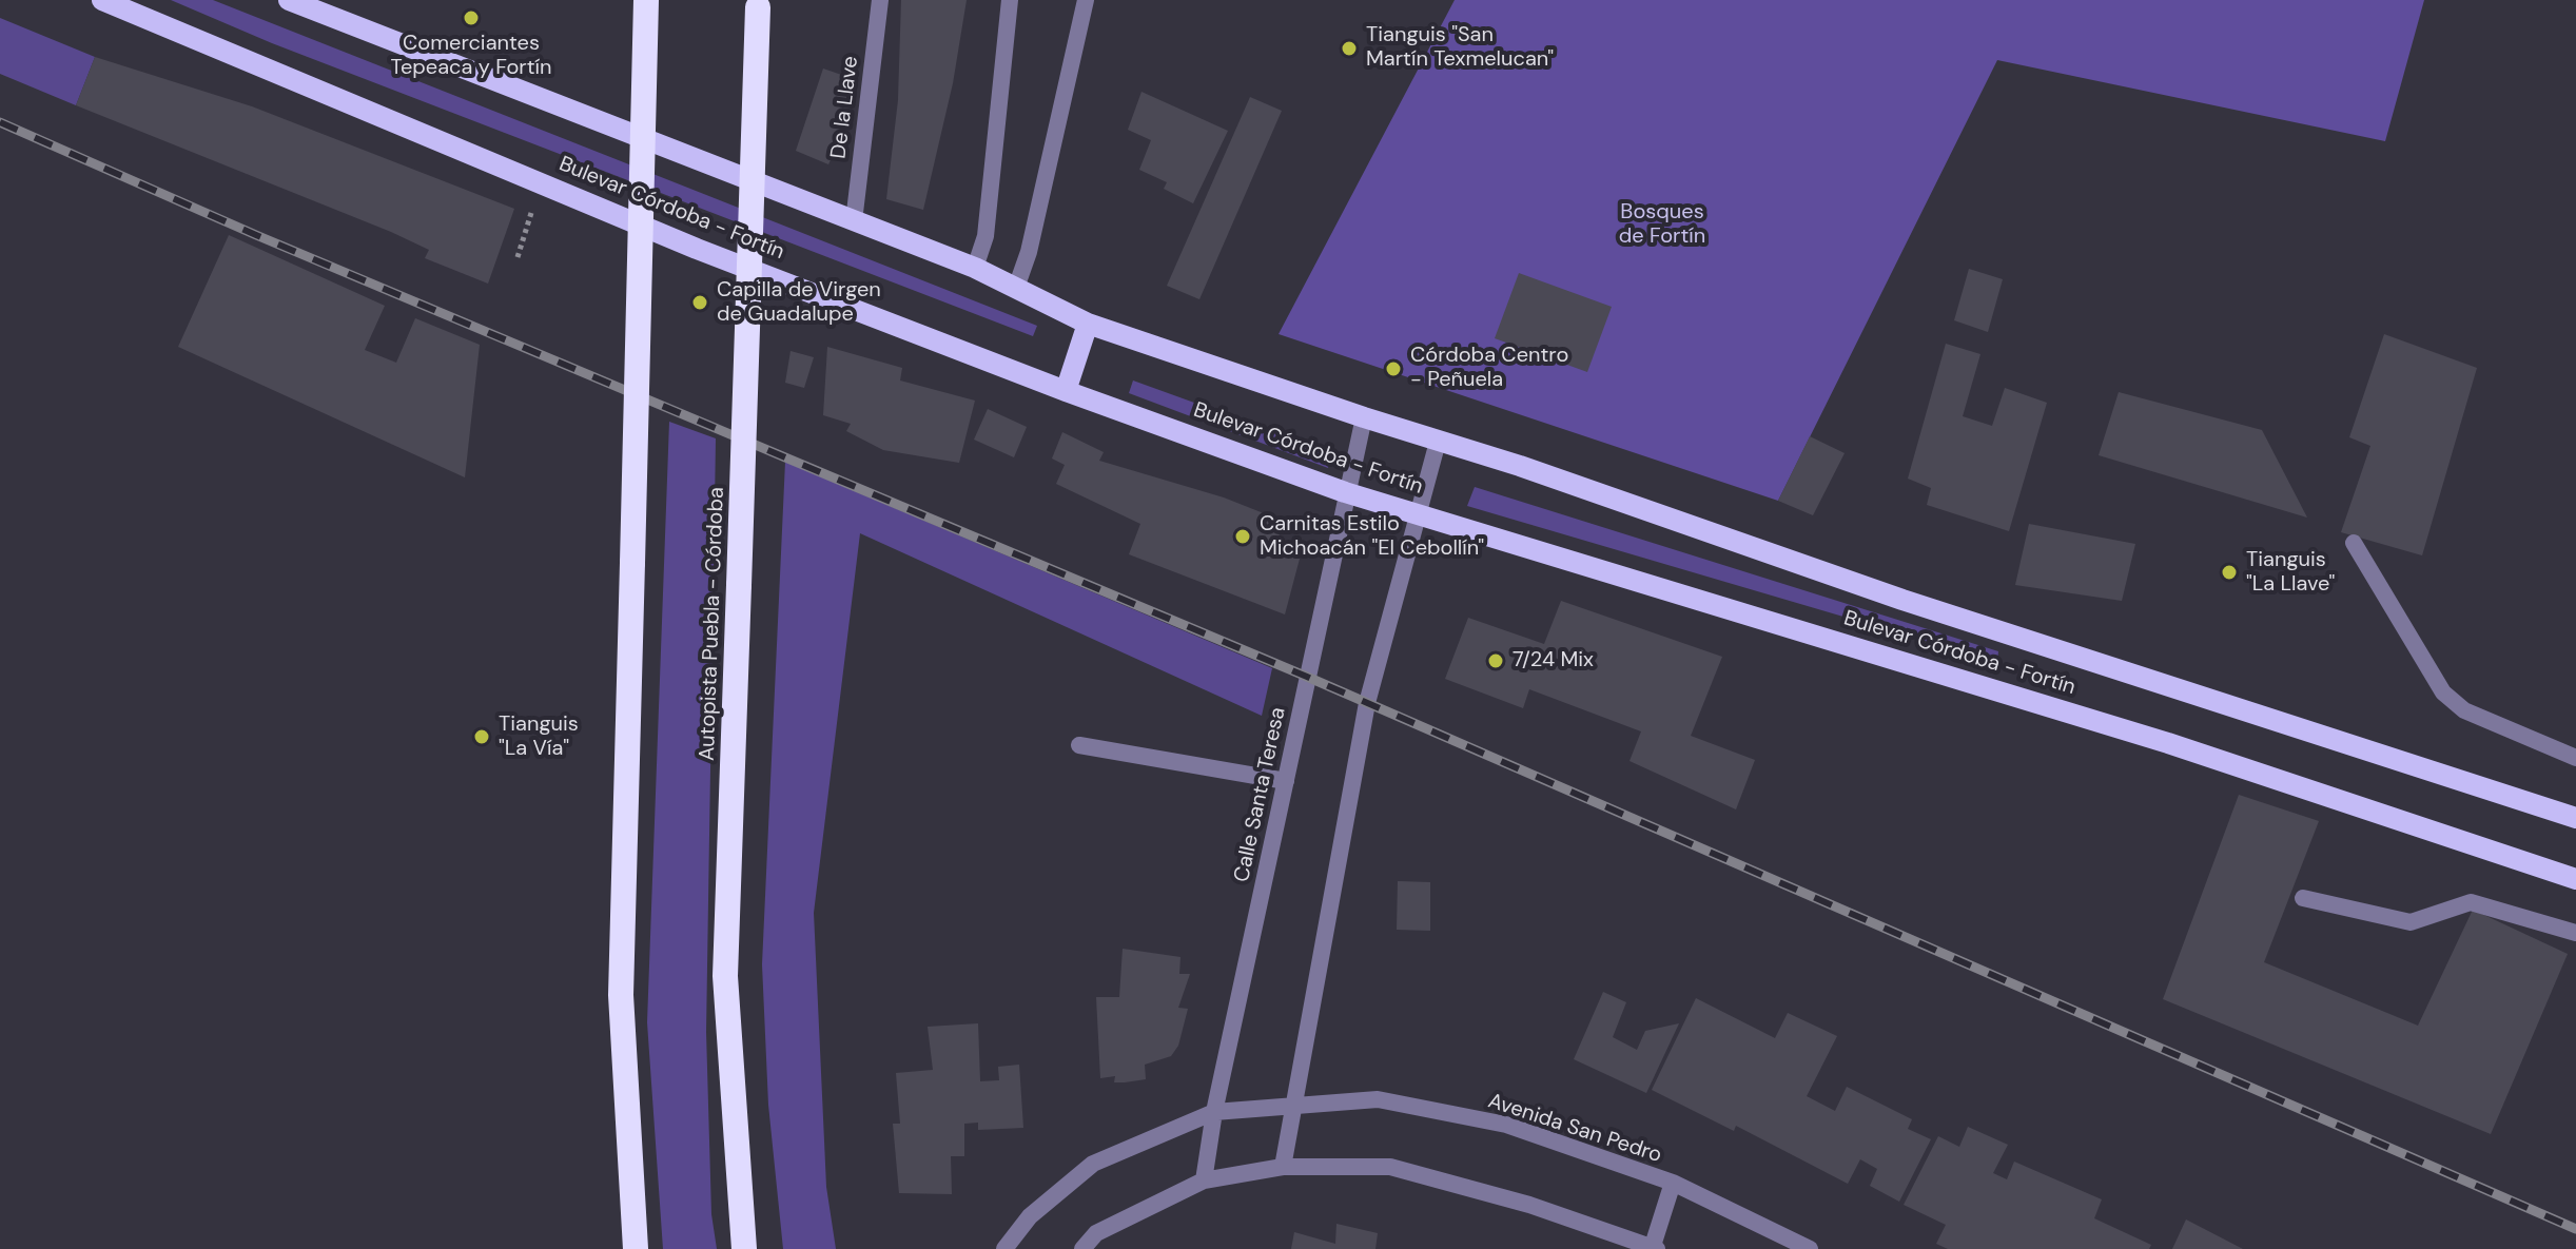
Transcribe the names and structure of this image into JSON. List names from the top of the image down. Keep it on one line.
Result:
{"streets":{"highway":["Autopista Puebla - Córdoba"],"main road":["Bulevar Córdoba - Fortín"],"street":["De la Llave","Calle Santa Teresa","Avenida San Pedro"]},"crossings":[["De la Llave","Bulevar Córdoba - Fortín"],["Bulevar Córdoba - Fortín","Calle Santa Teresa"],["Calle Santa Teresa","Avenida San Pedro"]],"parks":["Bosques de Fortín"],"places":["Comerciantes Tepeaca y Fortín","Tianguis \"San Martín Texmelucan\"","Capilla de Virgen de Guadalupe","Córdoba Centro - Peñuela","Carnitas Estilo Michoacán \"El Cebollín\"","Tianguis \"La Llave\"","7/24 Mix","Tianguis \"La Vía\""]}
